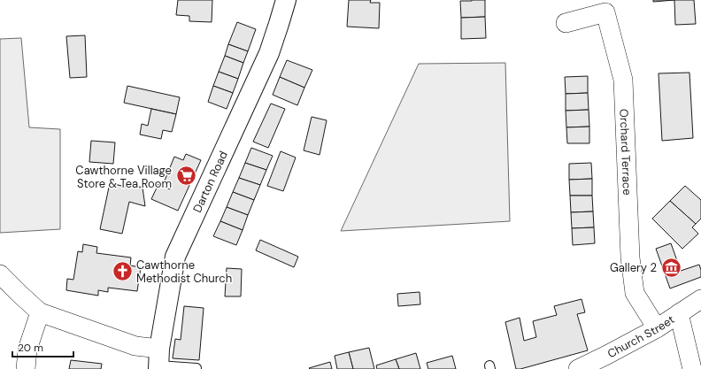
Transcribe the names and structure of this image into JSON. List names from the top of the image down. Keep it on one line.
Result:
{"streets":{"street":["Orchard Terrace","Darton Road","Church Street"]},"crossings":[["Orchard Terrace","Church Street"]],"places":{"supermarket":["Cawthorne Village Store & Tea Room"],"museum":["Gallery 2"],"church":["Cawthorne Methodist Church"]},"scale_bar":"20 m"}
